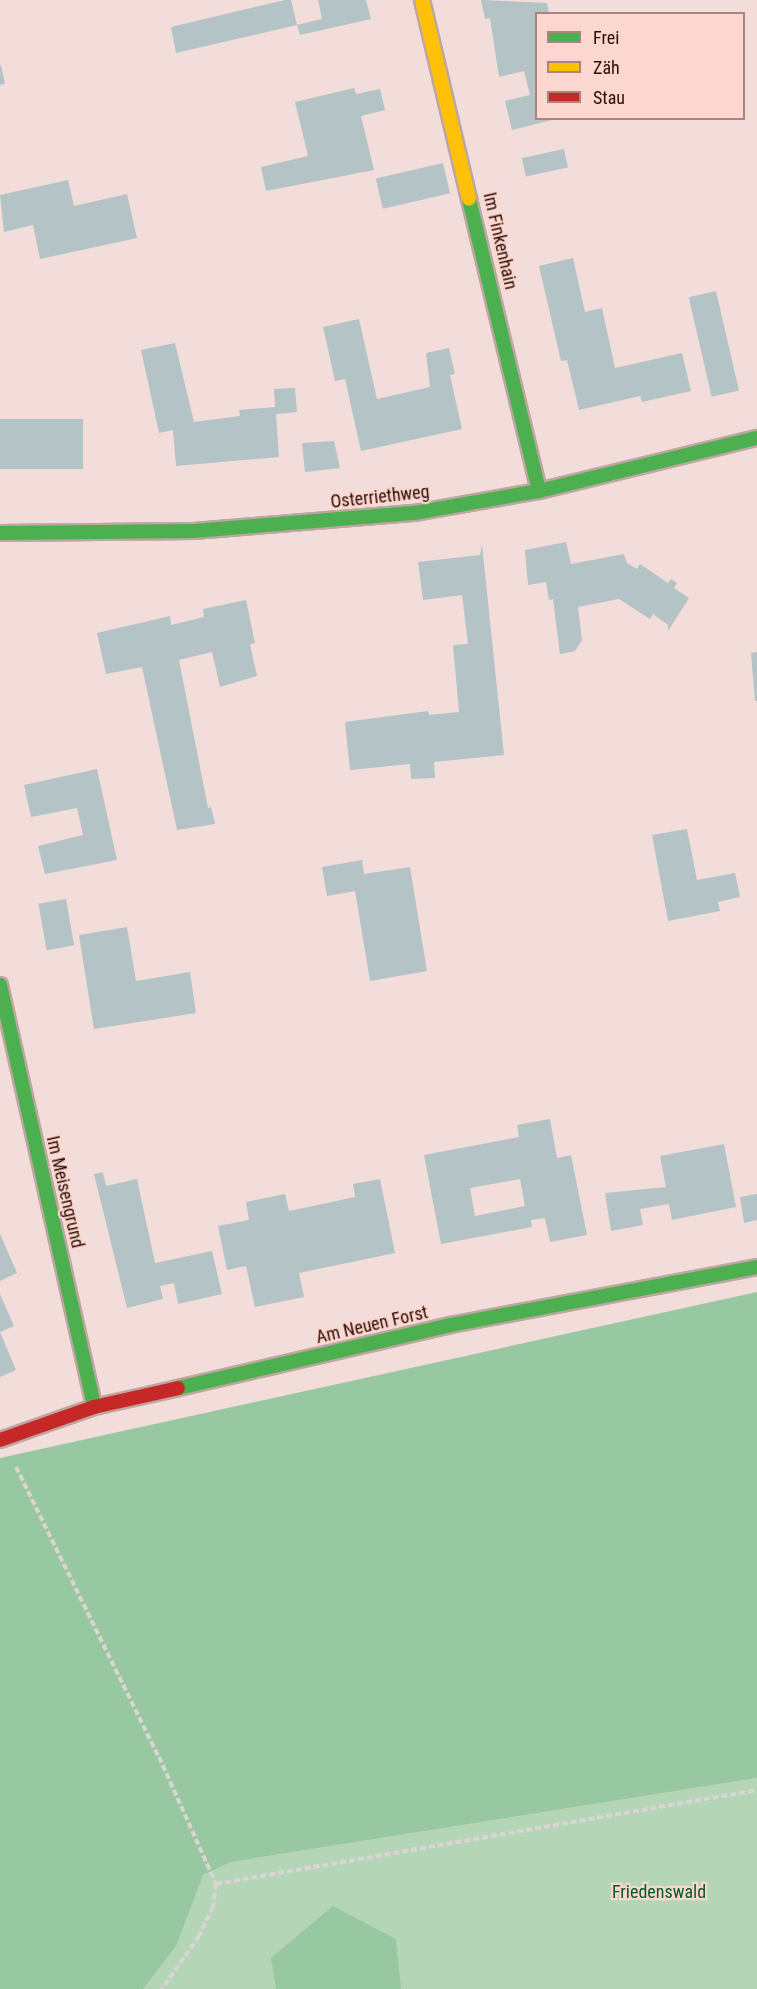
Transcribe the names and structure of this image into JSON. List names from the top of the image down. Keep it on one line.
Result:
{"streets":{"street":["Im Finkenhain","Osterriethweg","Im Meisengrund","Am Neuen Forst"]},"crossings":[["Im Finkenhain","Osterriethweg"],["Im Meisengrund","Am Neuen Forst"]],"parks":["Friedenswald"],"legend":["Frei","Zäh","Stau"]}
